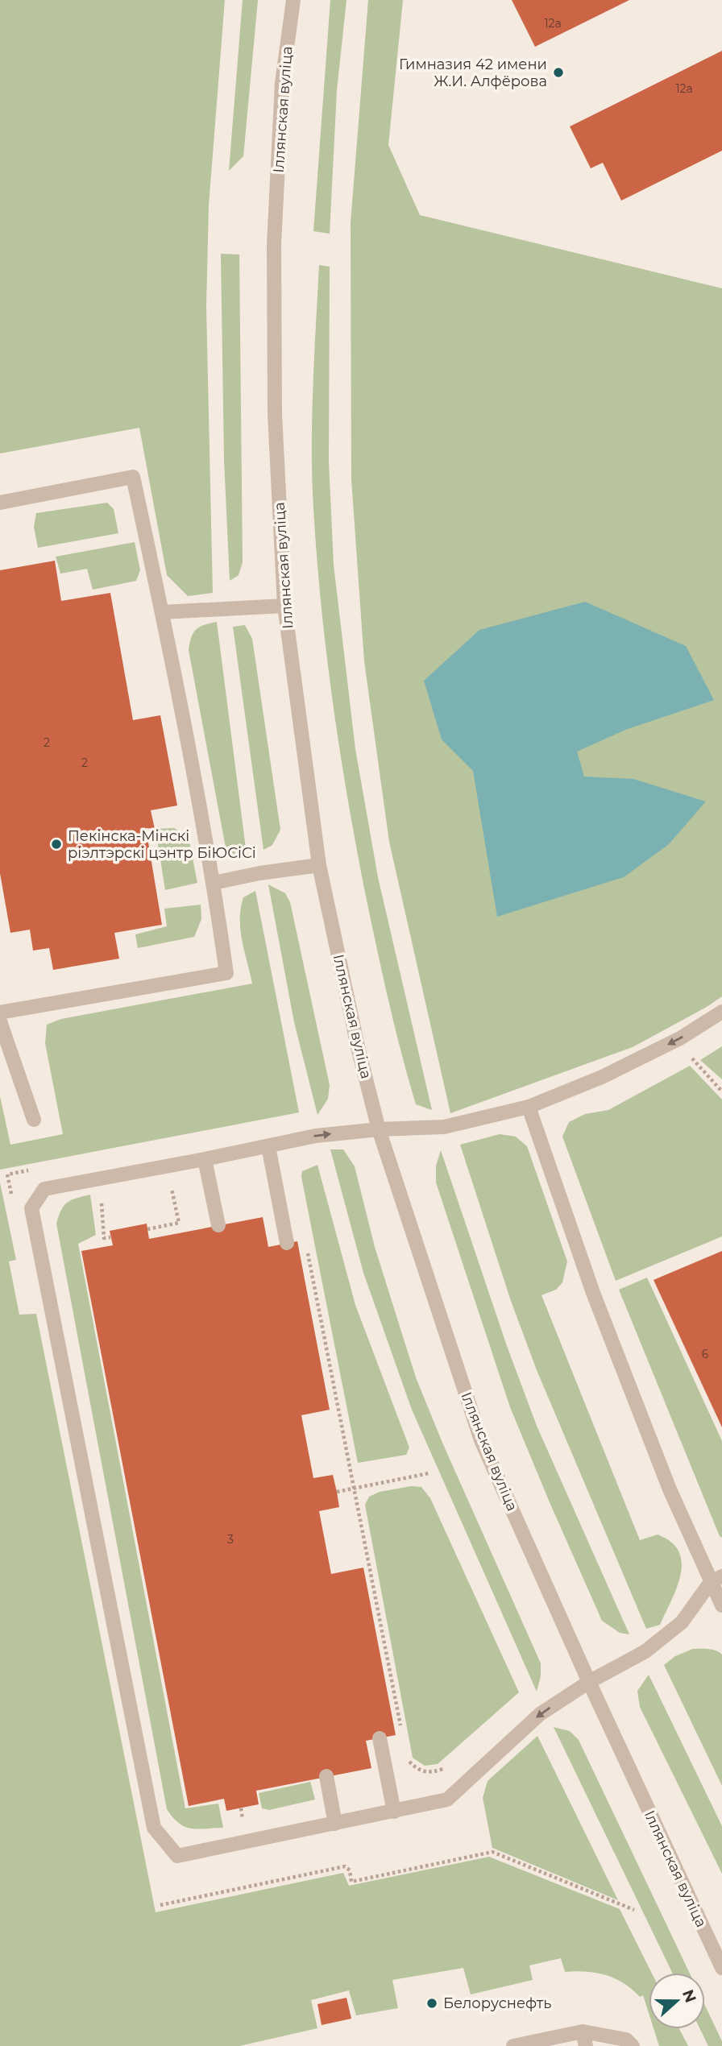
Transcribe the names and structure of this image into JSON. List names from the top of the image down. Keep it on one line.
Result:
{"streets":{"street":["Іллянская вуліца"]},"places":["Гимназия 42 имени Ж.И. Алфёрова","Пекінска-Мінскі ріэлтэрскі цэнтр БіЮСіСі","Белоруснефть"],"house_numbers":["12а","12а","2","2","6","3"],"north":"right"}
